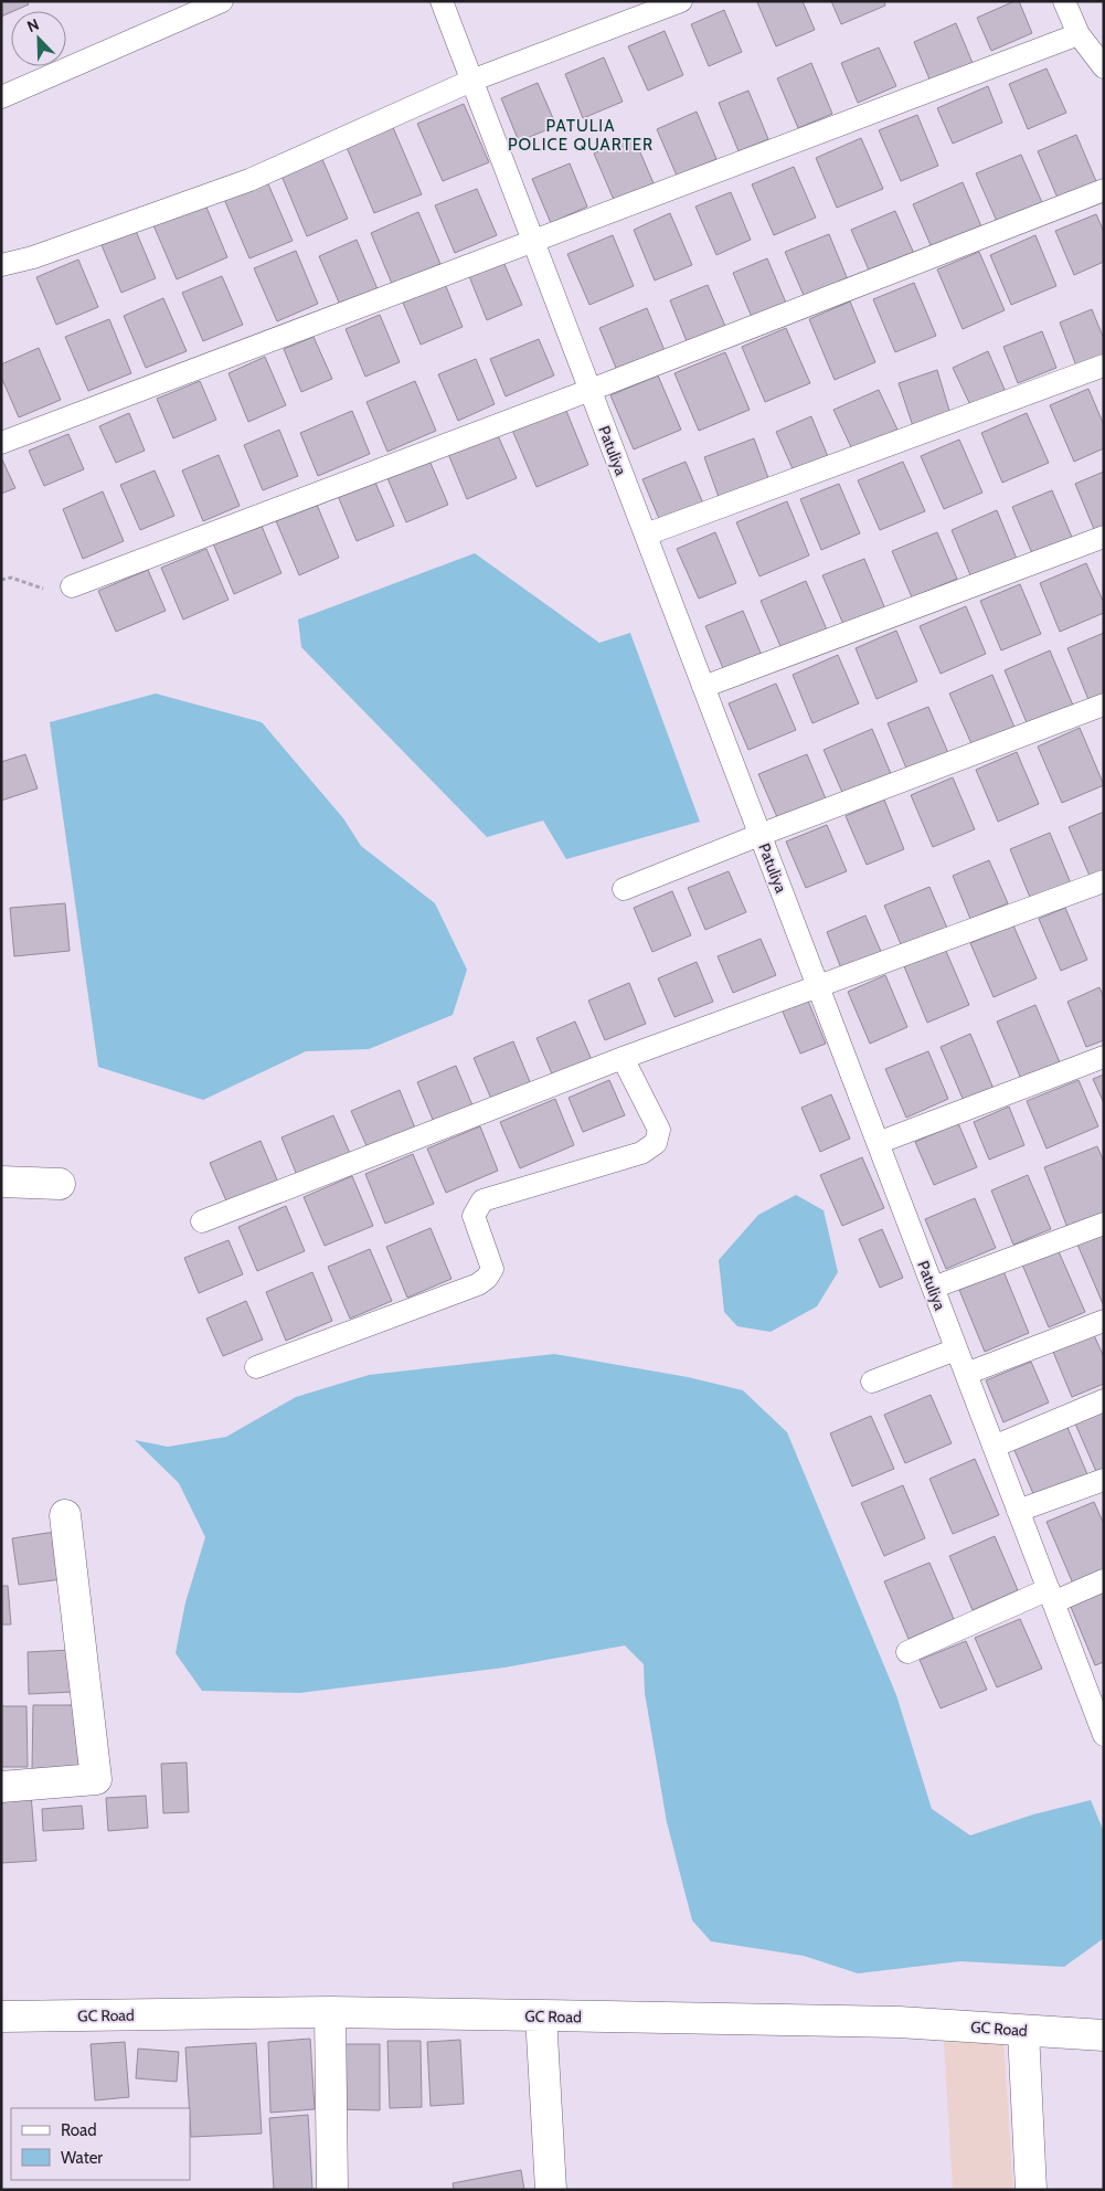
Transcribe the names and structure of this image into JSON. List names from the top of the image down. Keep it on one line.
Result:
{"streets":{"street":["GC Road"],"lane":["Patuliya"]},"districts":["PATULIA POLICE QUARTER"],"legend":["Road","Water"],"north":"top left"}
